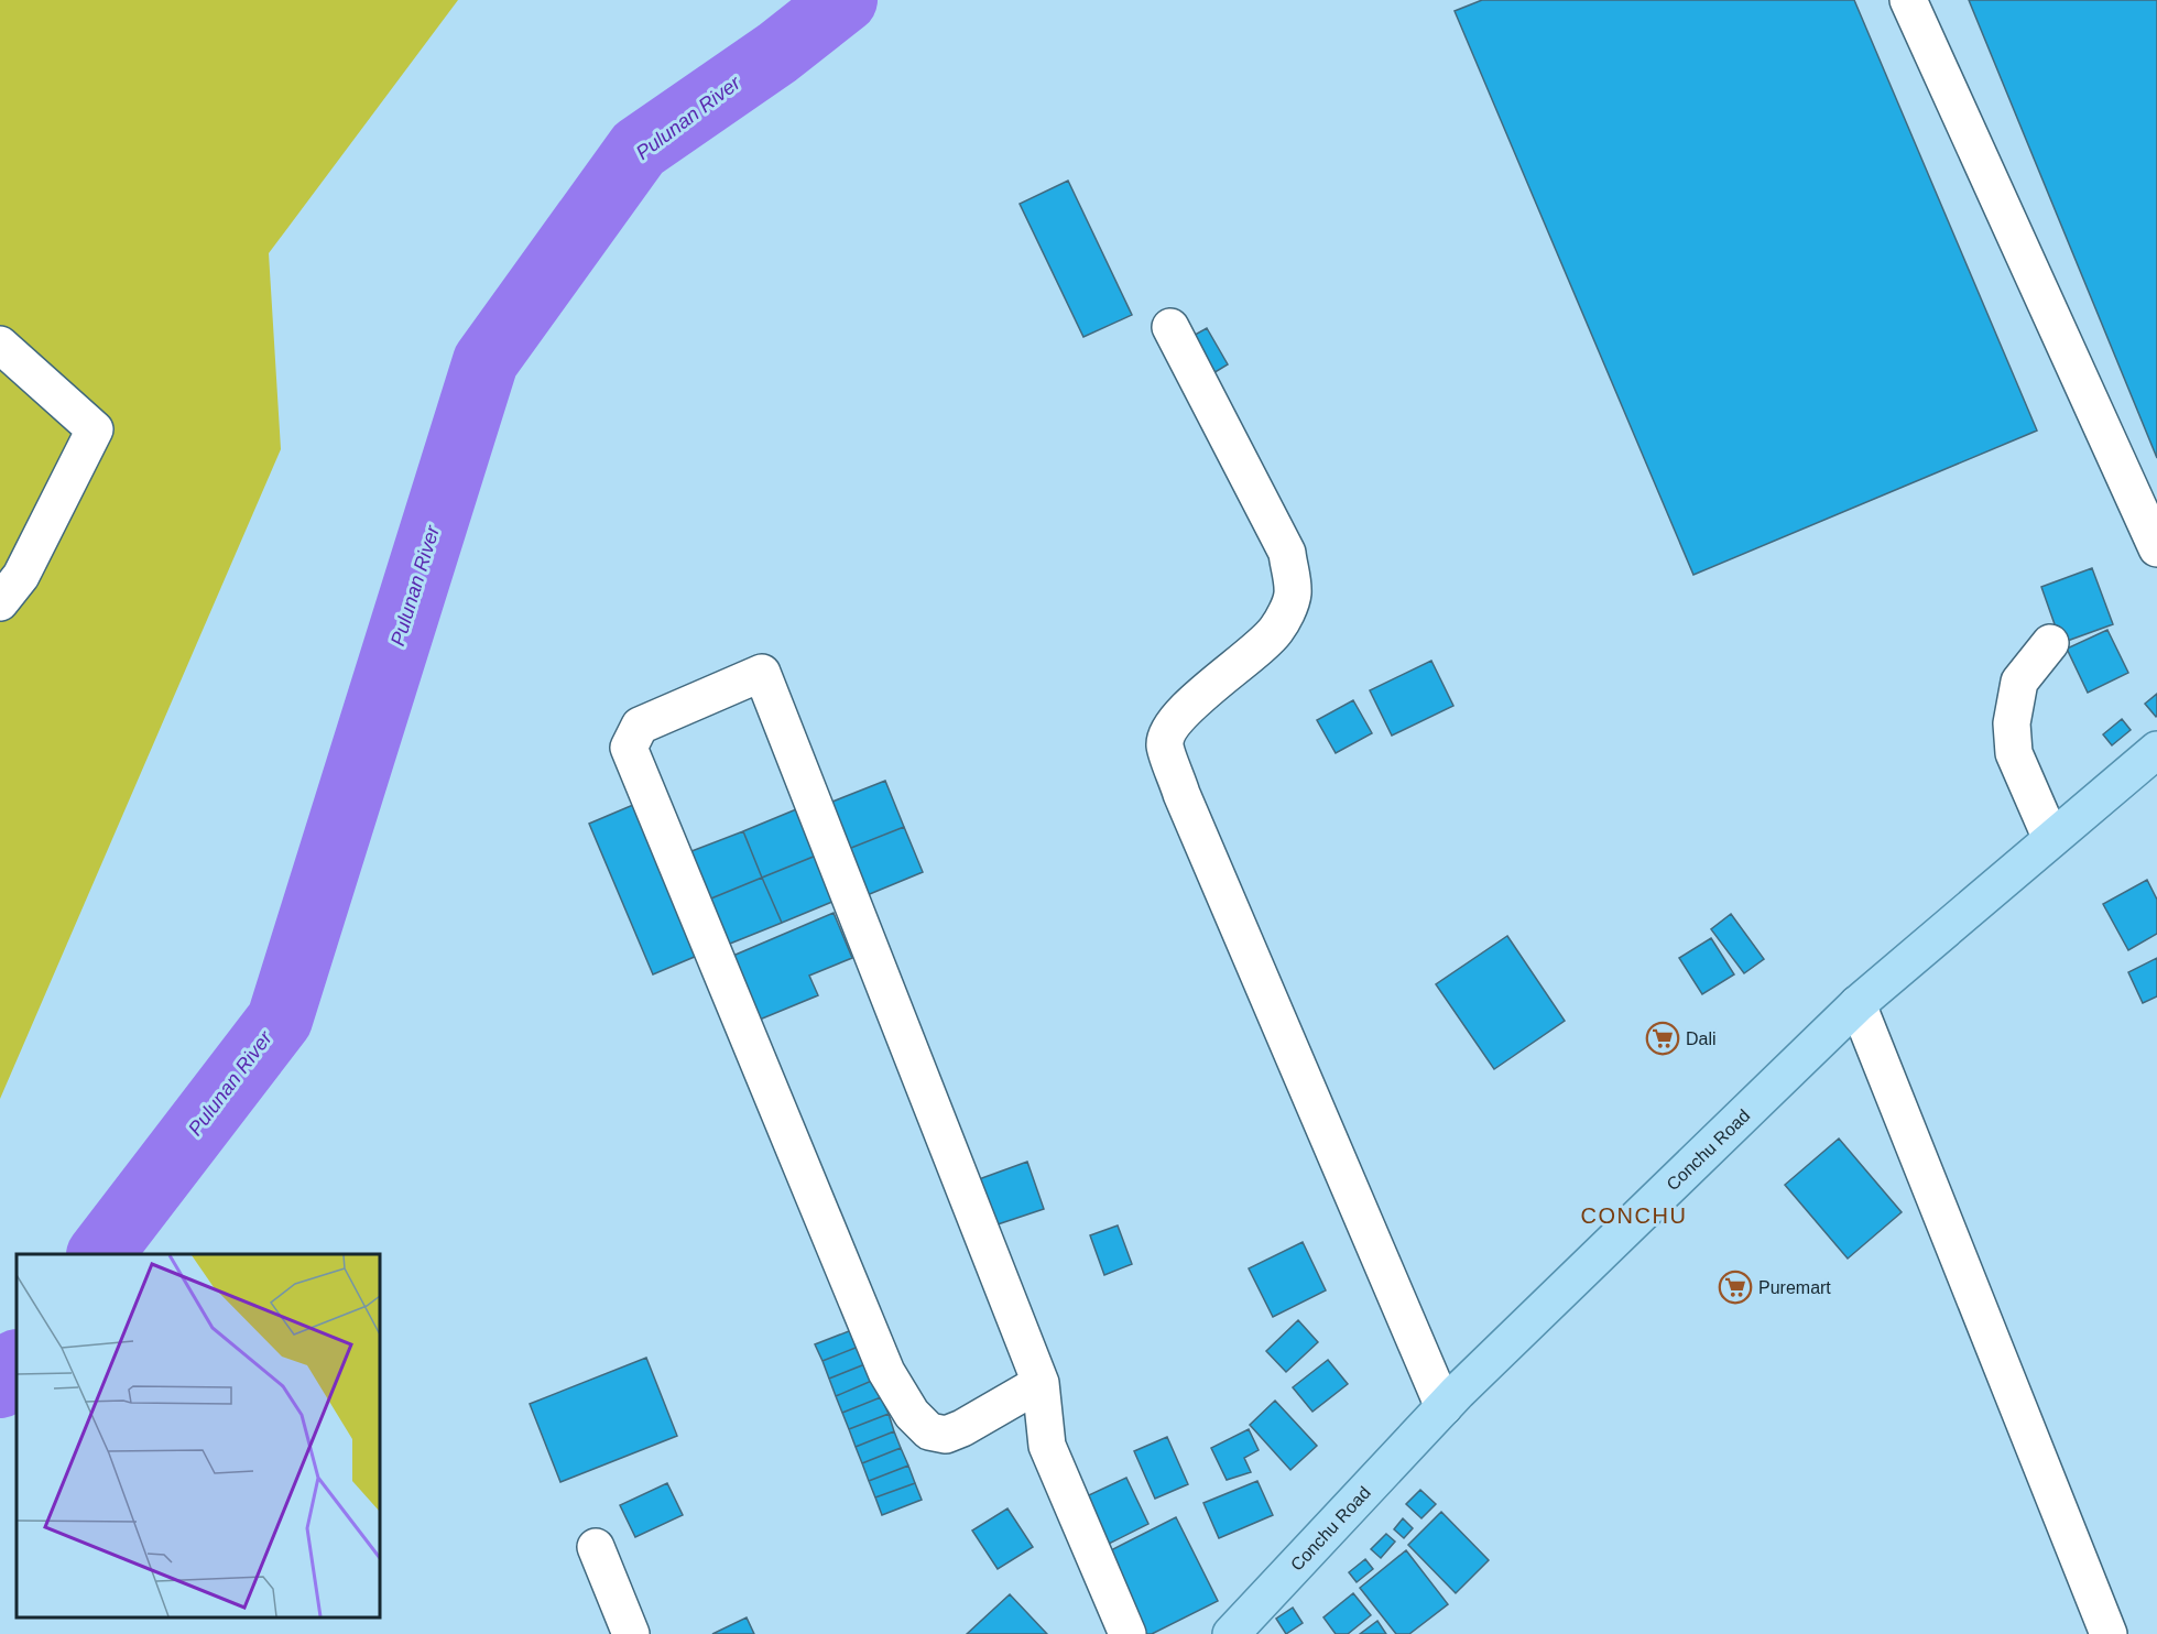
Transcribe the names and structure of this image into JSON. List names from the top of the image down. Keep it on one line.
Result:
{"streets":{"main road":["Conchu Road"]},"districts":["CONCHU"],"water":["Pulunan River"],"places":{"supermarket":["Dali","Puremart"]}}
